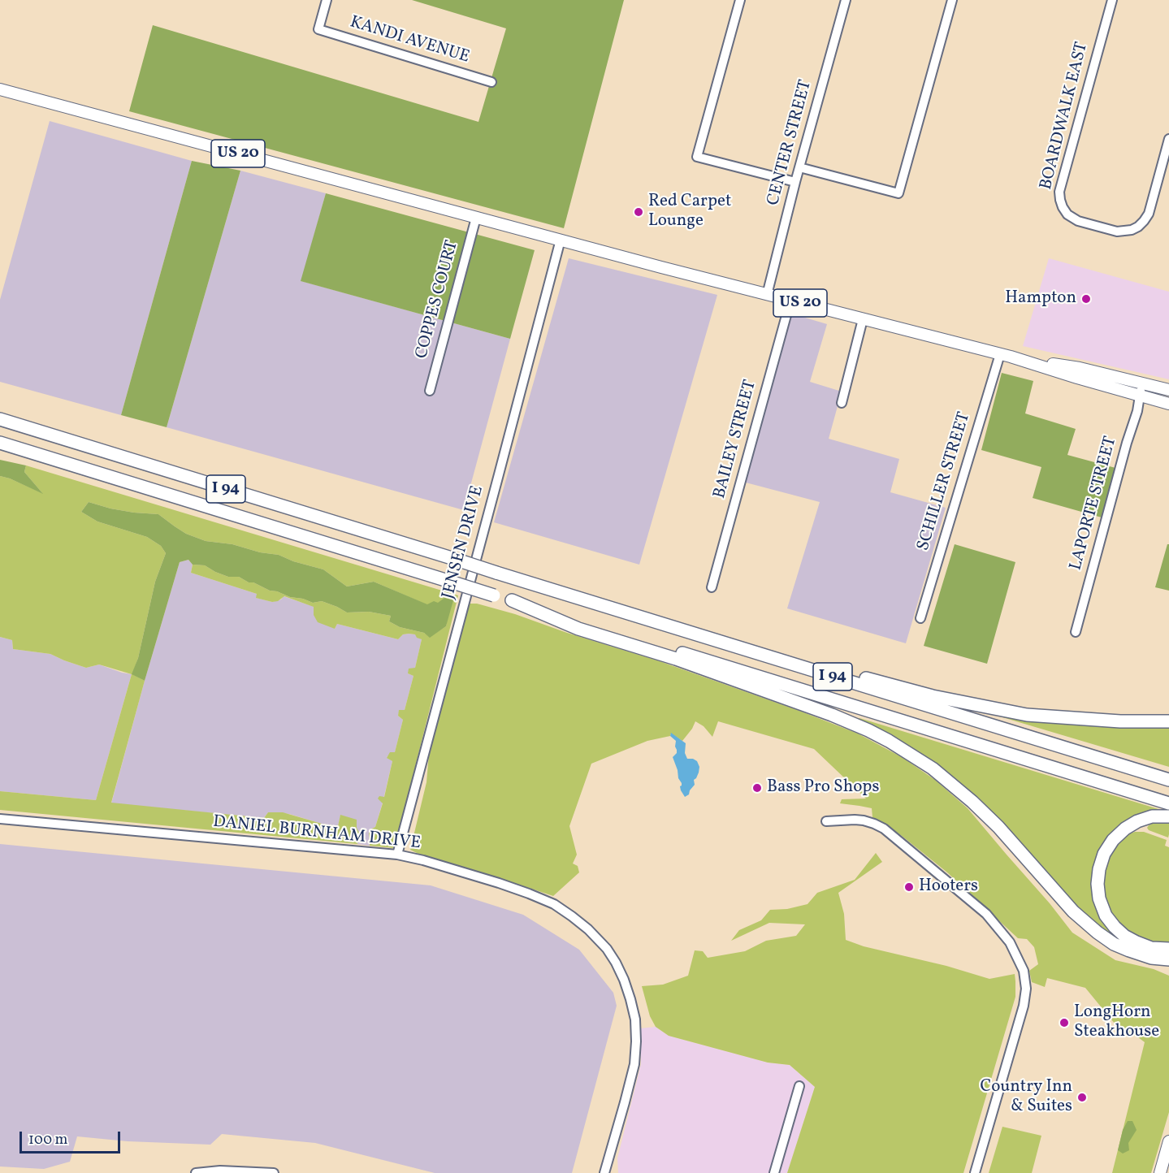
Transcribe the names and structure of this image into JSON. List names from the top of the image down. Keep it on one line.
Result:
{"streets":{"highway":["I 94"],"main road":["US 20"],"street":["KANDI AVENUE","BOARDWALK EAST","CENTER STREET","COPPES COURT","BAILEY STREET","SCHILLER STREET","LAPORTE STREET","JENSEN DRIVE","DANIEL BURNHAM DRIVE"]},"crossings":[["CENTER STREET","US 20"],["US 20","COPPES COURT"],["US 20","BAILEY STREET"],["US 20","SCHILLER STREET"],["US 20","LAPORTE STREET"],["US 20","JENSEN DRIVE"],["JENSEN DRIVE","DANIEL BURNHAM DRIVE"]],"places":["Red Carpet Lounge","Hampton","Bass Pro Shops","Hooters","LongHorn Steakhouse","Country Inn & Suites"],"scale_bar":"100 m"}
